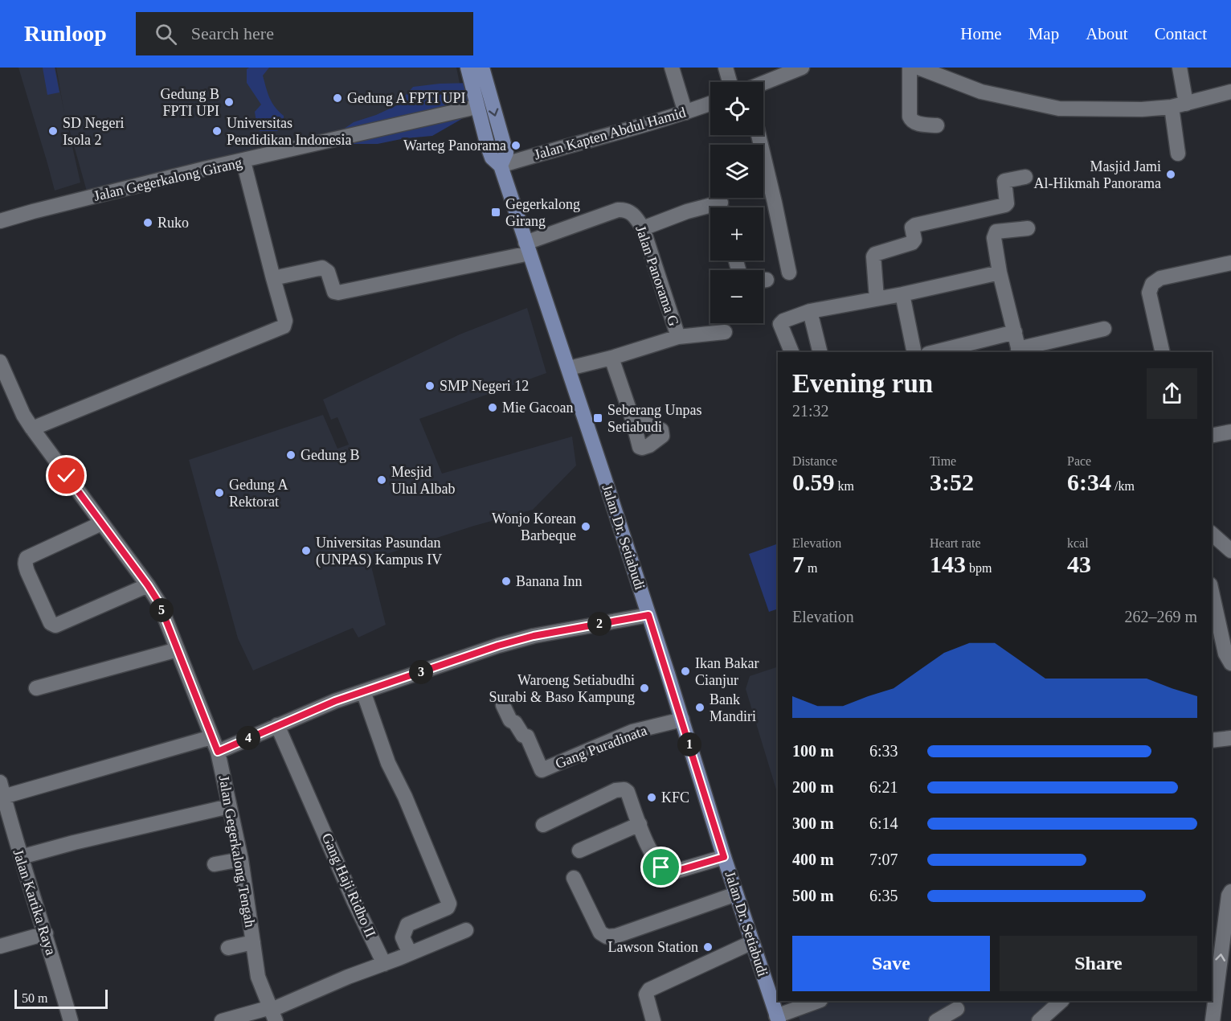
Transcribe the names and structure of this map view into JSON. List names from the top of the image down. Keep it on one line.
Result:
{"streets":{"main road":["Jalan Dr. Setiabudi"],"street":["Jalan Kapten Abdul Hamid","Jalan Gegerkalong Girang","Jalan Panorama G","Gang Puradinata","Jalan Gegerkalong Tengah","Gang Haji Ridho II","Jalan Kartika Raya"]},"crossings":[["Jalan Kapten Abdul Hamid","Jalan Dr. Setiabudi"],["Jalan Gegerkalong Girang","Jalan Dr. Setiabudi"],["Jalan Panorama G","Jalan Dr. Setiabudi"],["Jalan Dr. Setiabudi","Gang Puradinata"]],"places":{"other":["Gedung A FPTI UPI","Gedung B FPTI UPI","SD Negeri Isola 2","Universitas Pendidikan Indonesia","Warteg Panorama","Masjid Jami Al-Hikmah Panorama","Ruko","SMP Negeri 12","Mie Gacoan","Gedung B","Mesjid Ulul Albab","Gedung A Rektorat","Wonjo Korean Barbeque","Universitas Pasundan (UNPAS) Kampus IV","Banana Inn","Ikan Bakar Cianjur","Waroeng Setiabudhi Surabi & Baso Kampung","Bank Mandiri","KFC","Lawson Station"],"transit":["Gegerkalong Girang","Seberang Unpas Setiabudi"]},"scale_bar":"50 m","page":{"header":"Runloop","search":"Search here","nav":["Home","Map","About","Contact"],"map_buttons":["+","−"],"heading":["Evening run","21:32"],"stats":[["Distance","0.59 km"],["Time","3:52"],["Pace","6:34 /km"],["Elevation","7 m"],["Heart rate","143 bpm"],["kcal","43"]],"pins":["5","2","3","4","1"],"chart":["Elevation","262–269 m"],"list":[{"name":"100 m","note":"6:33"},{"name":"200 m","note":"6:21"},{"name":"300 m","note":"6:14"},{"name":"400 m","note":"7:07"},{"name":"500 m","note":"6:35"}],"buttons":["Save","Share"],"scale":"50 m"}}
